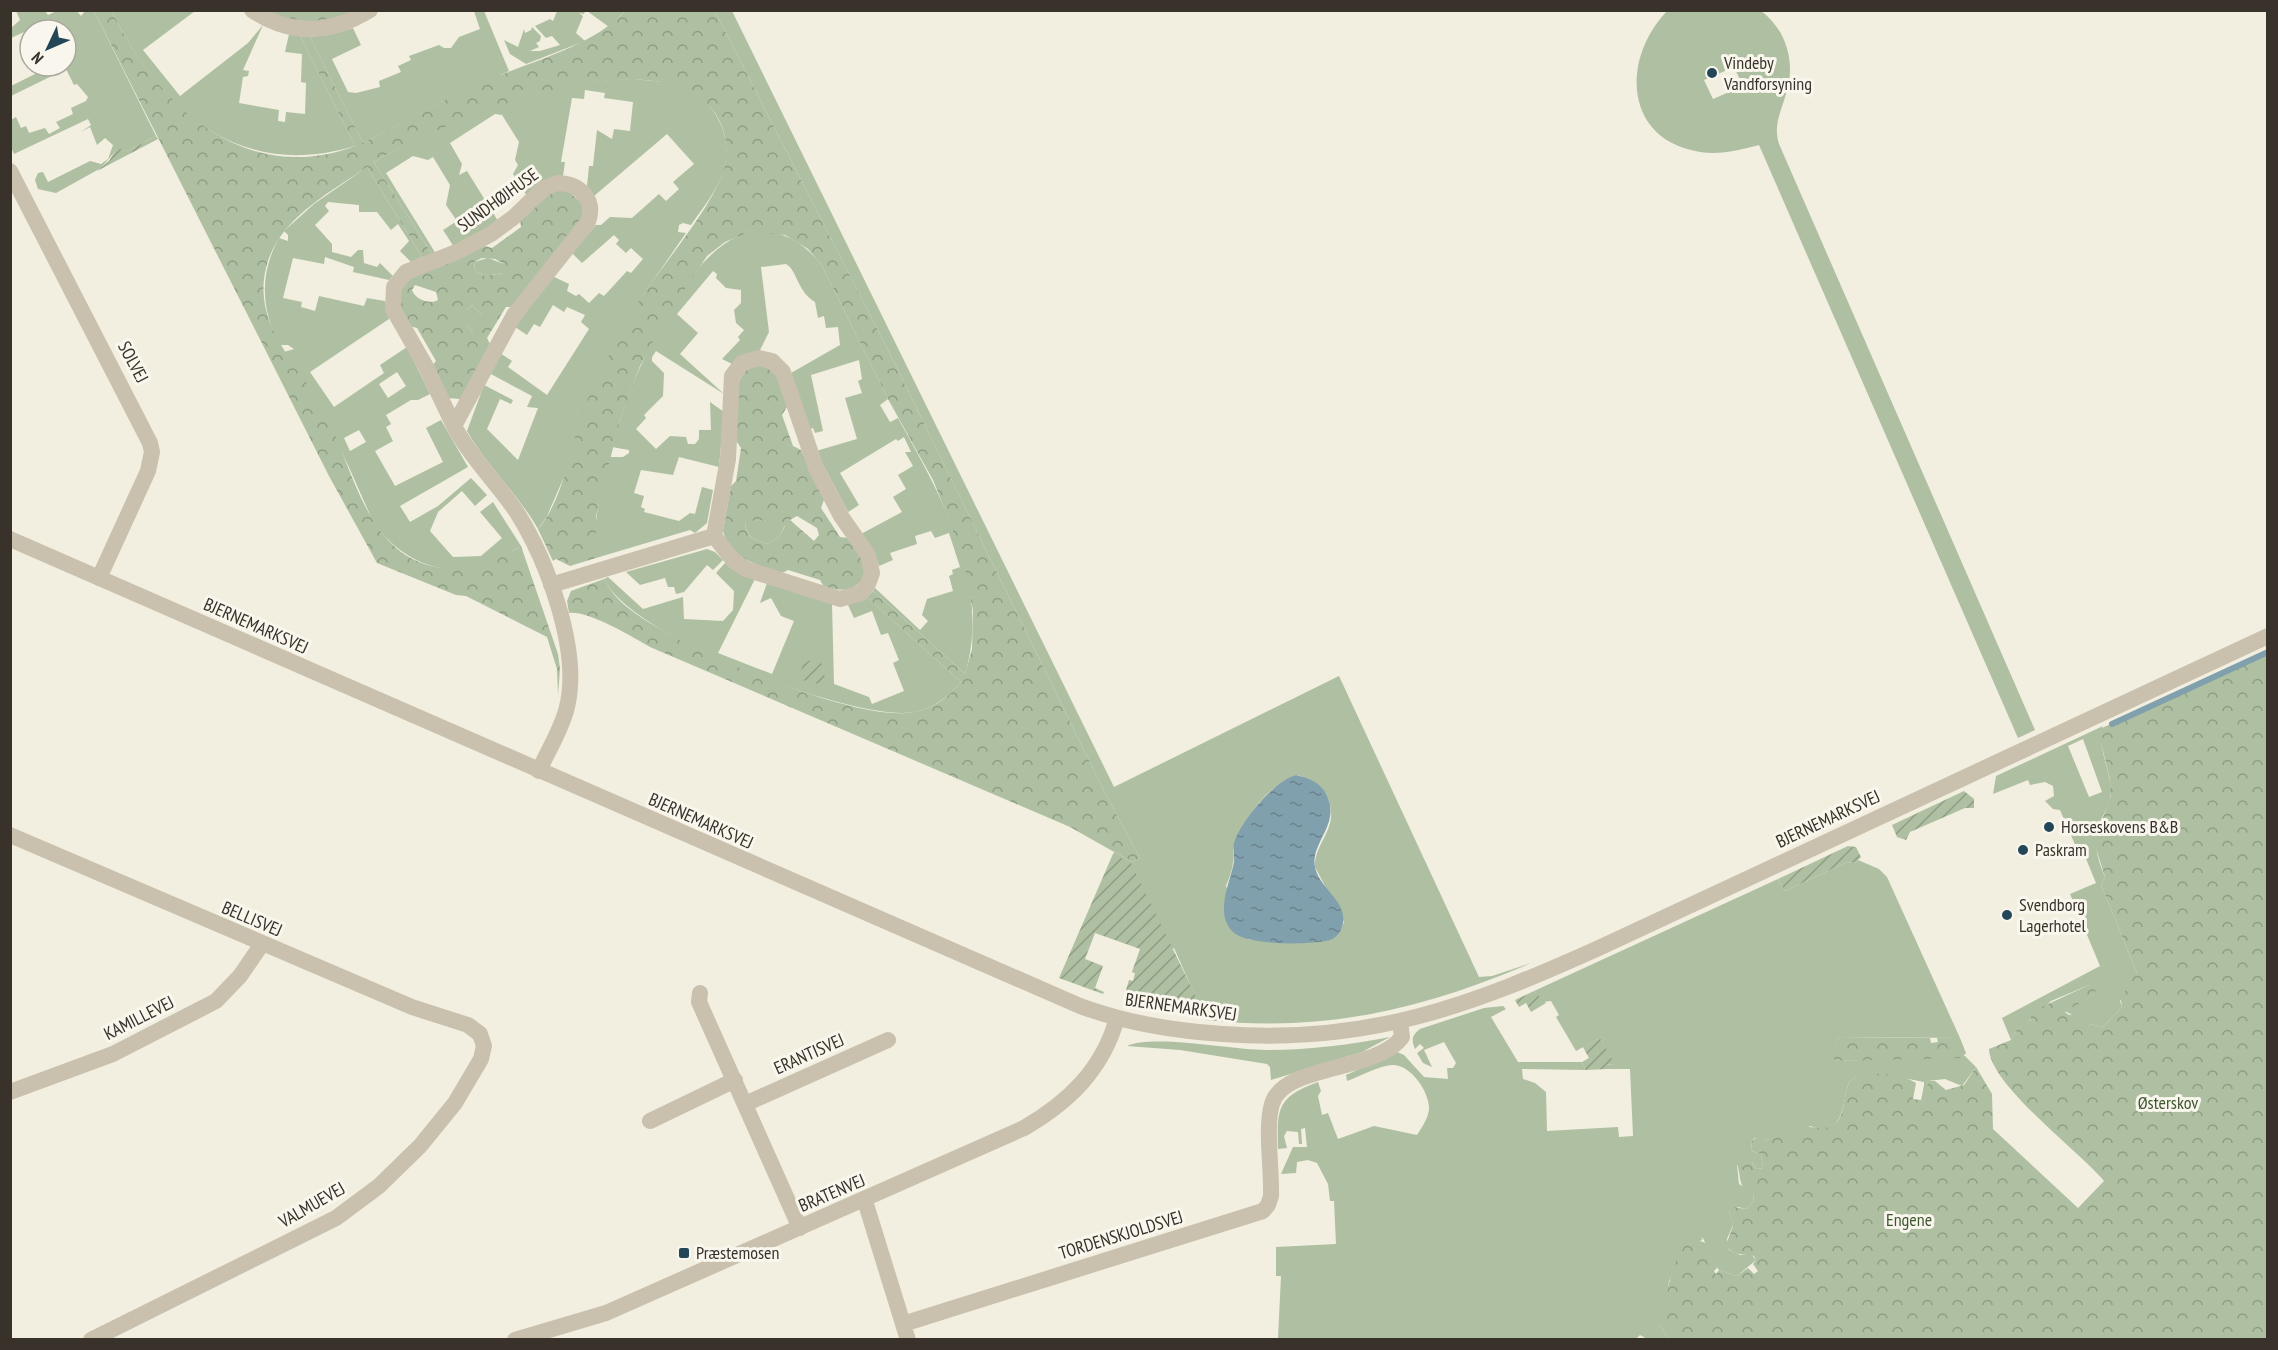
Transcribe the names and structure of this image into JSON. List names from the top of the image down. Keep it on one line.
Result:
{"streets":{"street":["SUNDHØJHUSE","SOLVEJ","BJERNEMARKSVEJ","BELLISVEJ","KAMILLEVEJ","ERANTISVEJ","BRATENVEJ","VALMUEVEJ","TORDENSKJOLDSVEJ"]},"crossings":[["SUNDHØJHUSE","BJERNEMARKSVEJ"],["SOLVEJ","BJERNEMARKSVEJ"],["BJERNEMARKSVEJ","BRATENVEJ"],["BJERNEMARKSVEJ","TORDENSKJOLDSVEJ"],["BELLISVEJ","KAMILLEVEJ"],["BELLISVEJ","VALMUEVEJ"],["BRATENVEJ","TORDENSKJOLDSVEJ"]],"parks":["Østerskov","Engene"],"places":{"other":["Vindeby Vandforsyning","Horseskovens B&B","Paskram","Svendborg Lagerhotel"],"transit":["Præstemosen"]},"north":"bottom left"}
